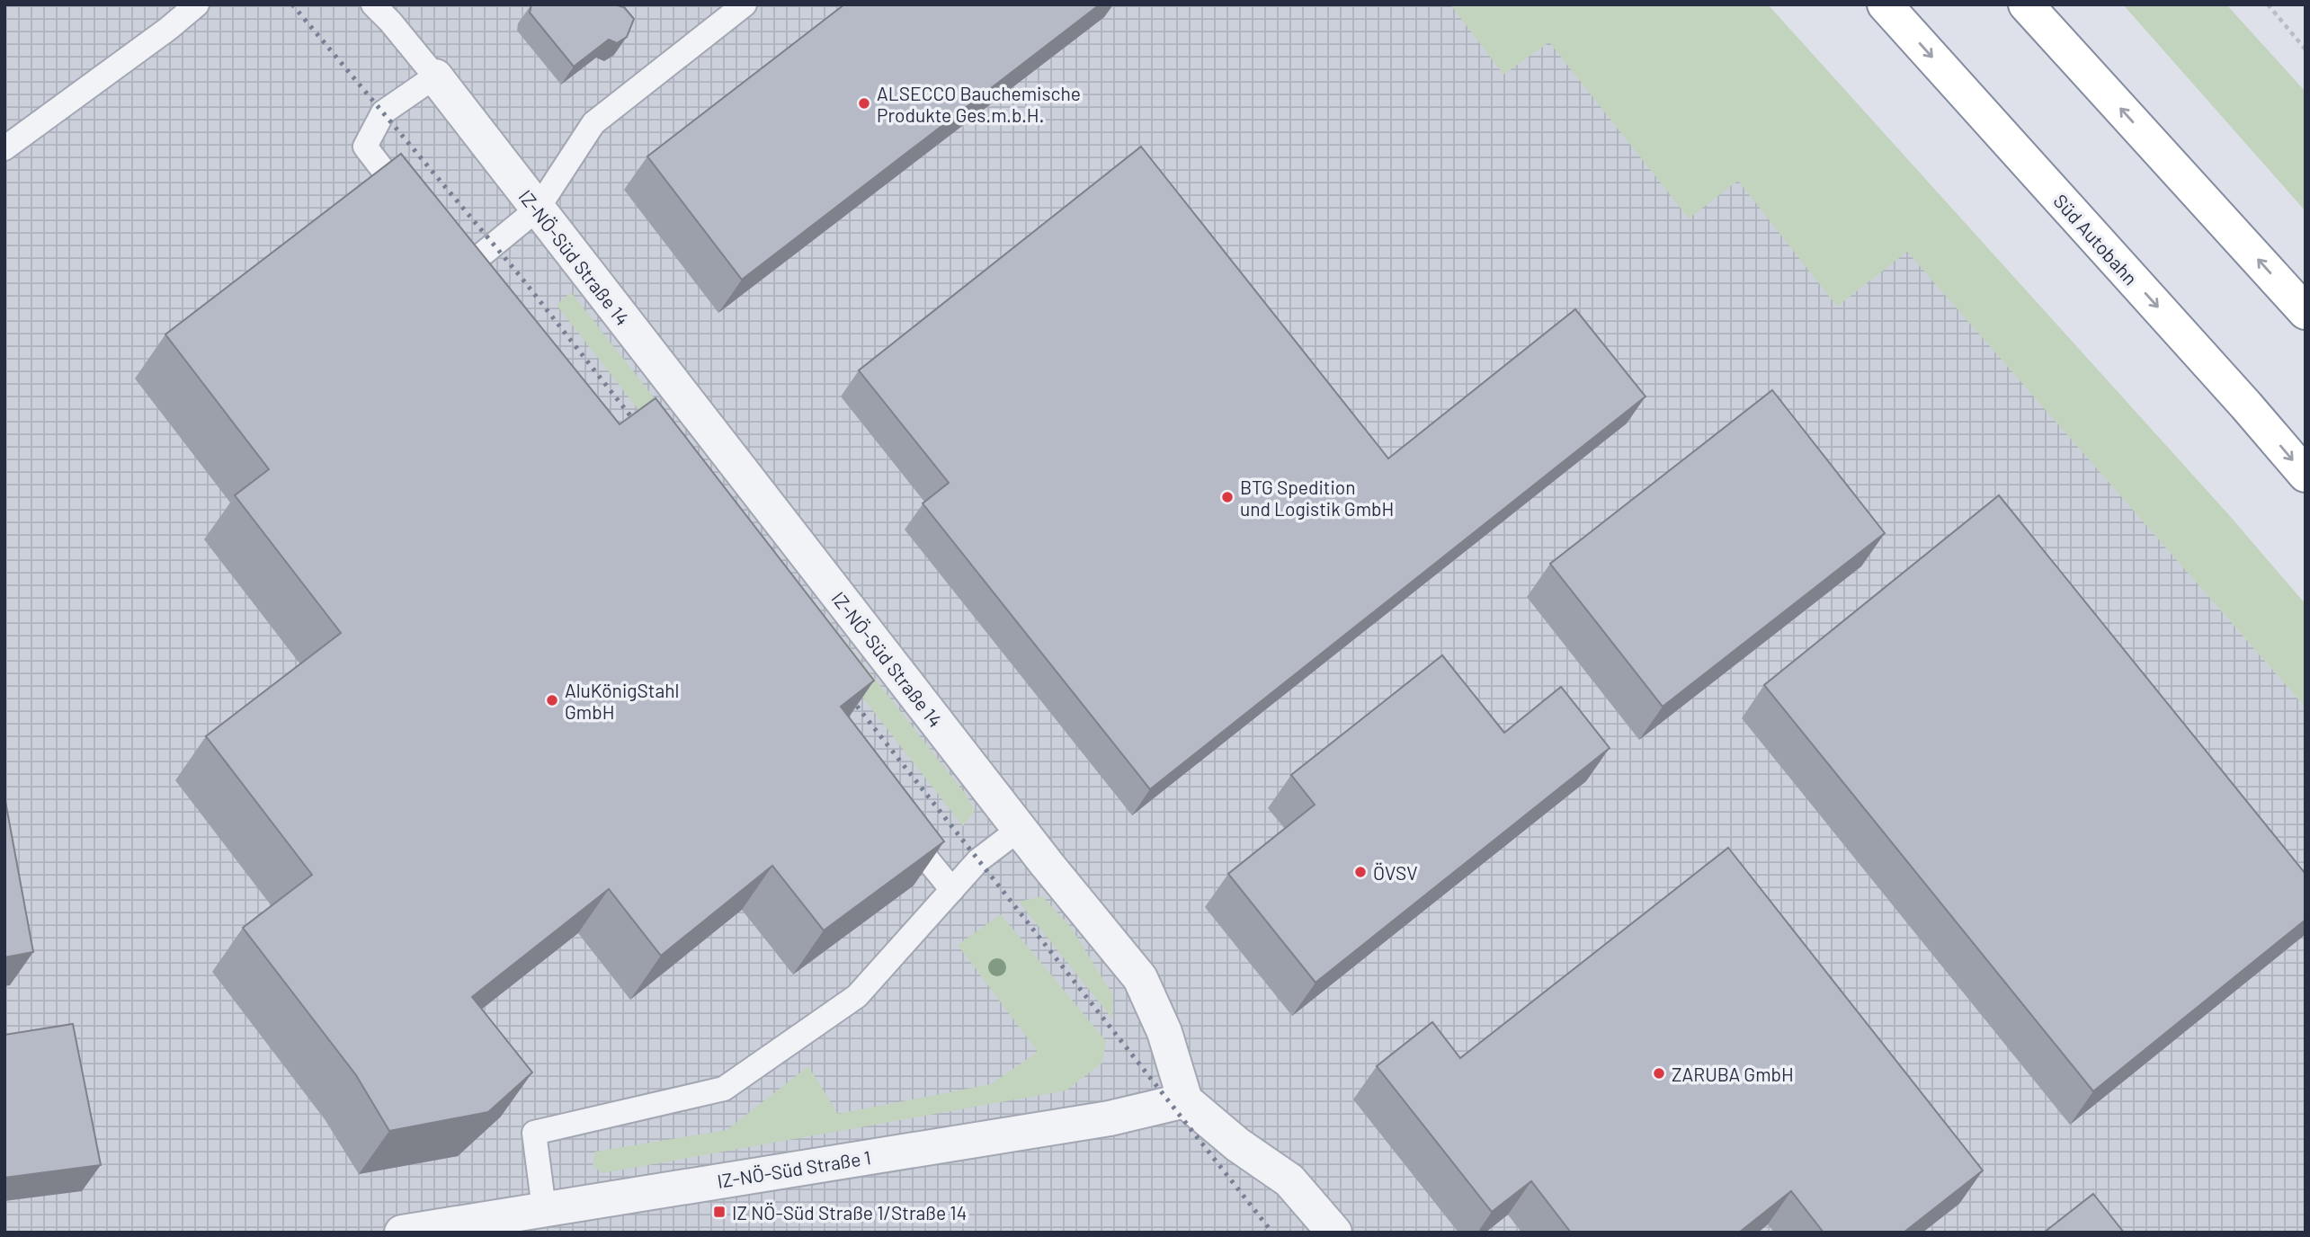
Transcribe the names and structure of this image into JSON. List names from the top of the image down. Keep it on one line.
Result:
{"streets":{"highway":["Süd Autobahn"],"street":["IZ-NÖ-Süd Straße 14","IZ-NÖ-Süd Straße 1"]},"crossings":[["IZ-NÖ-Süd Straße 14","IZ-NÖ-Süd Straße 1"]],"places":{"other":["ALSECCO Bauchemische Produkte Ges.m.b.H.","BTG Spedition und Logistik GmbH","AluKönigStahl GmbH","ÖVSV","ZARUBA GmbH"],"transit":["IZ NÖ-Süd Straße 1/Straße 14"]}}
